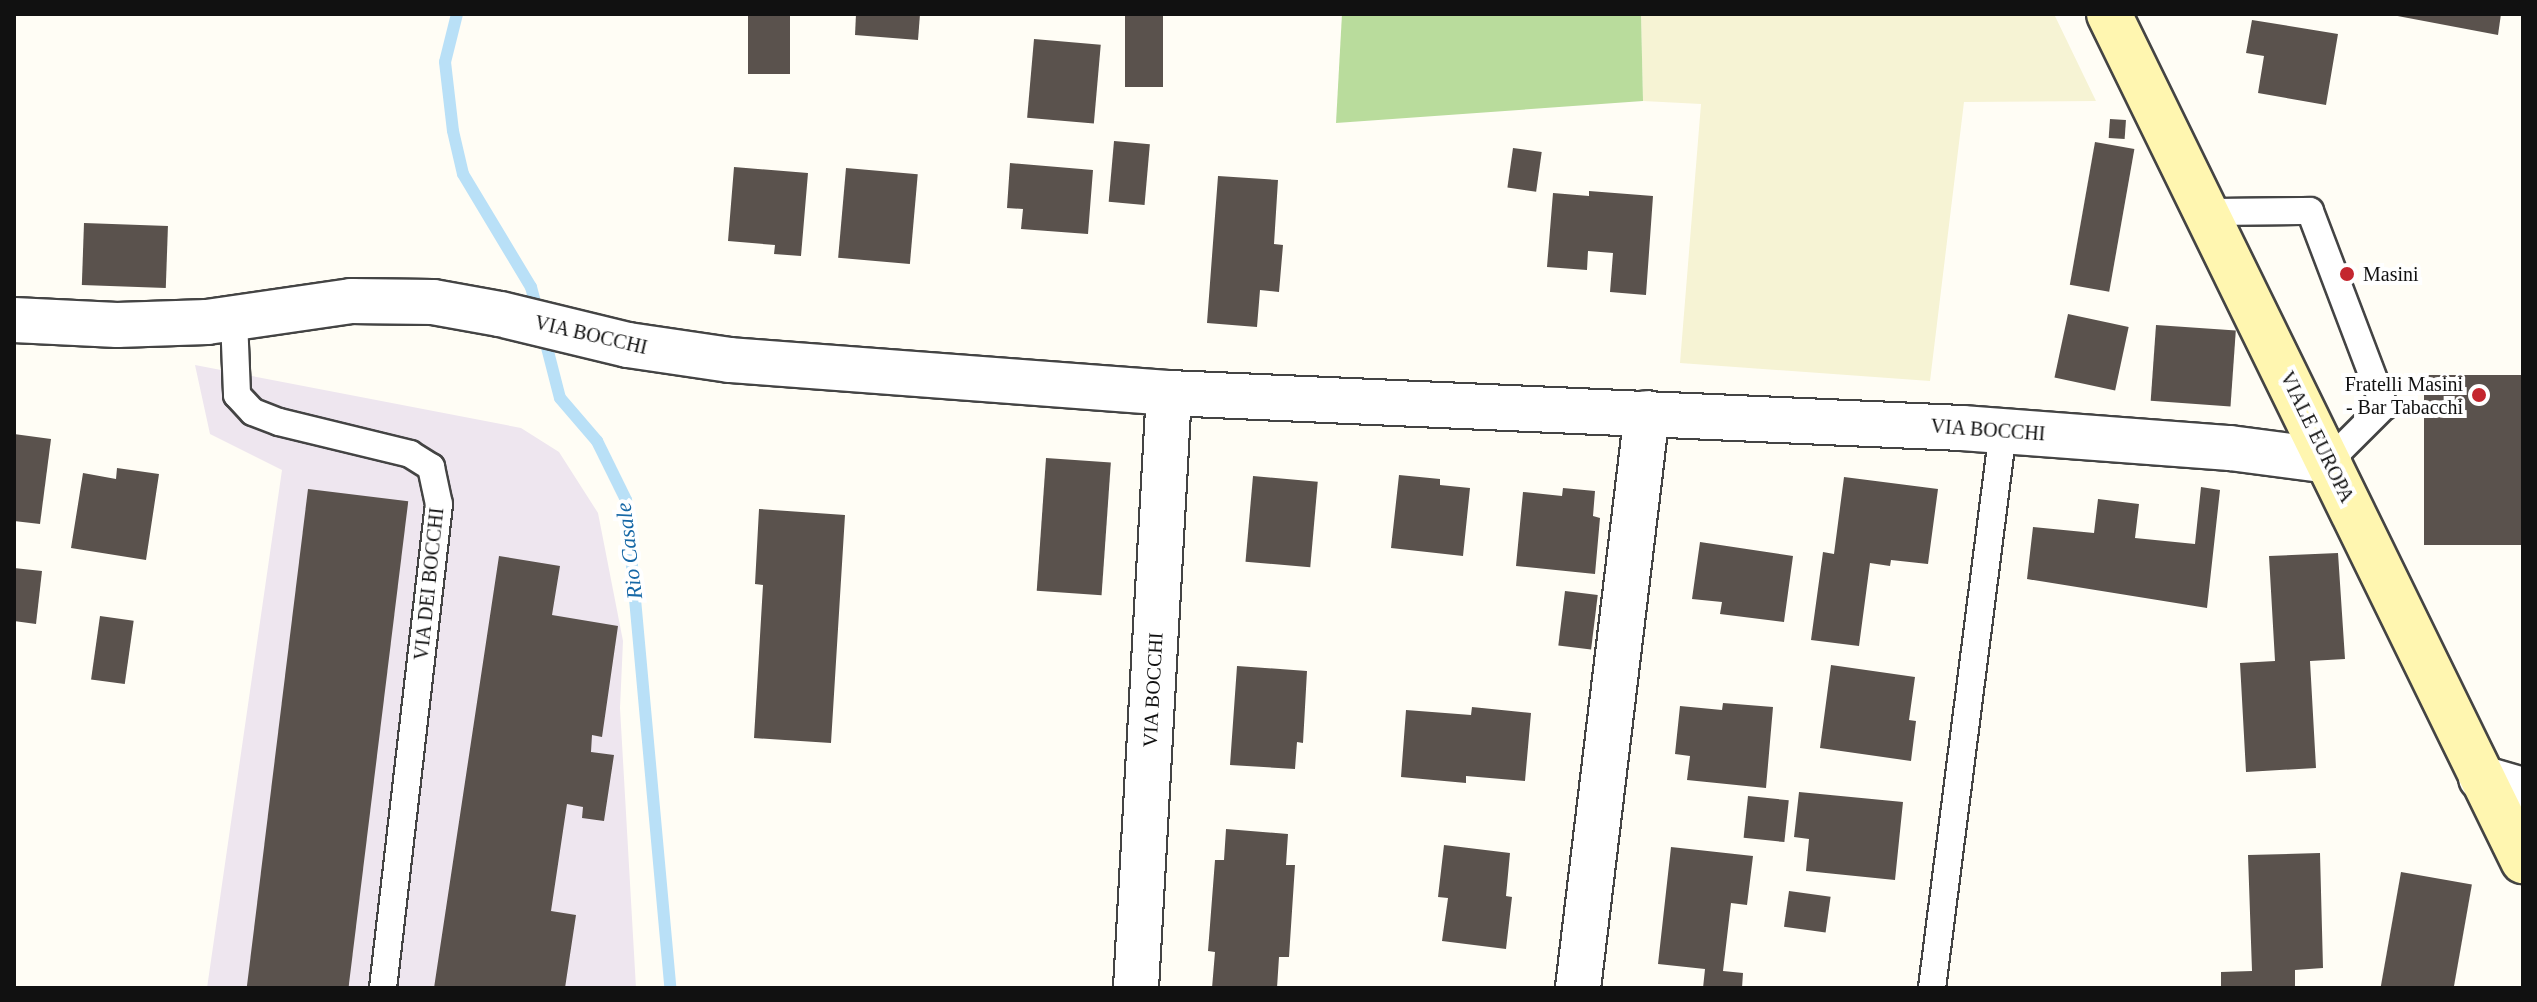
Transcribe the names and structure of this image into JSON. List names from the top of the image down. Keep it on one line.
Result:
{"streets":{"main road":["VIALE EUROPA"],"street":["VIA BOCCHI"],"lane":["VIA DEI BOCCHI"]},"crossings":[["VIA BOCCHI","VIALE EUROPA"],["VIA BOCCHI","VIA DEI BOCCHI"]],"water":["Rio Casale"],"places":["Masini","Fratelli Masini - Bar Tabacchi"]}
